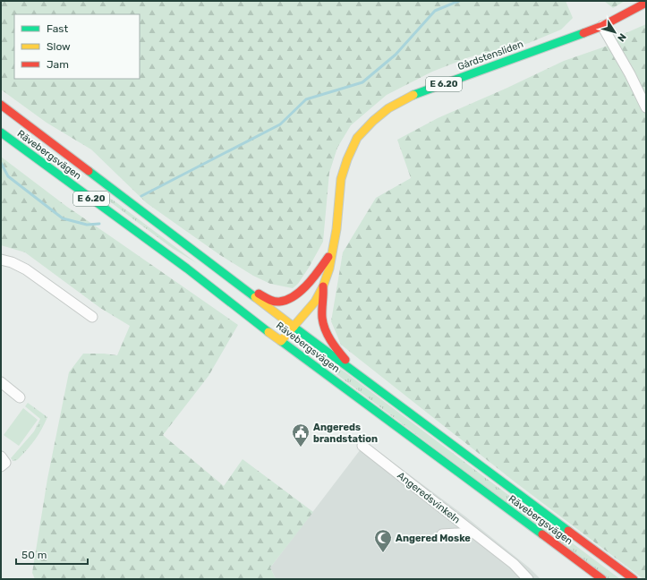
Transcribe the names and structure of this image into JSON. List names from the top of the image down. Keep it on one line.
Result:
{"streets":{"main road":["Gårdstensliden","E 6.20","Rävebergsvägen"],"street":["Angeredsvinkeln"]},"crossings":[["Gårdstensliden","E 6.20"],["Gårdstensliden","Rävebergsvägen"],["E 6.20","Rävebergsvägen"]],"places":{"public building":["Angereds brandstation"],"mosque":["Angered Moske"]},"legend":["Fast","Slow","Jam"],"scale_bar":"50 m","north":"bottom right"}
